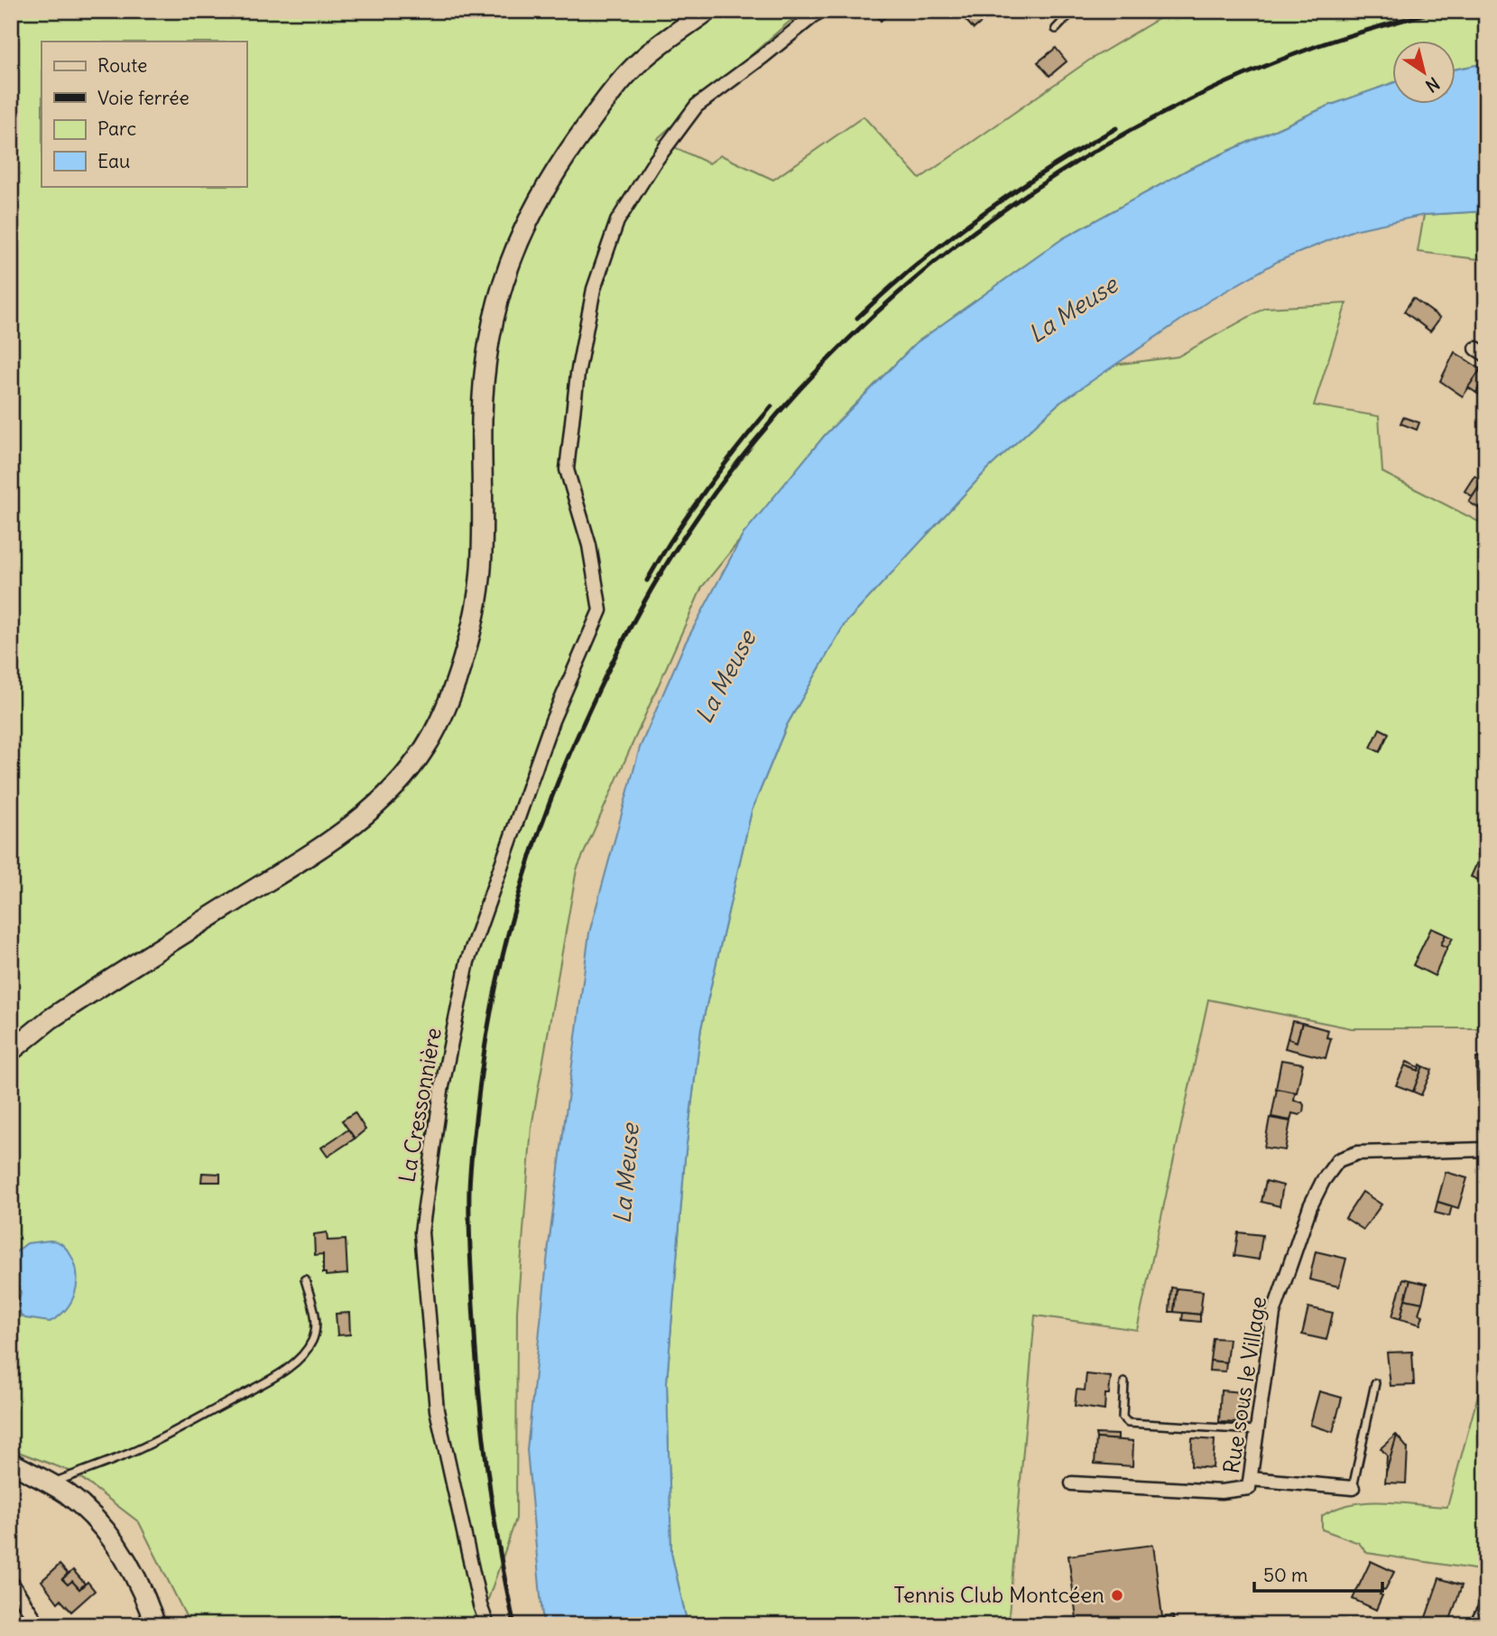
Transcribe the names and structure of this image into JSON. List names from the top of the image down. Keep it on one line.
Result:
{"streets":{"street":["La Cressonnière","Rue sous le Village"]},"water":["La Meuse"],"places":["Tennis Club Montcéen"],"legend":["Route","Voie ferrée","Parc","Eau"],"scale_bar":"50 m","north":"bottom right"}
